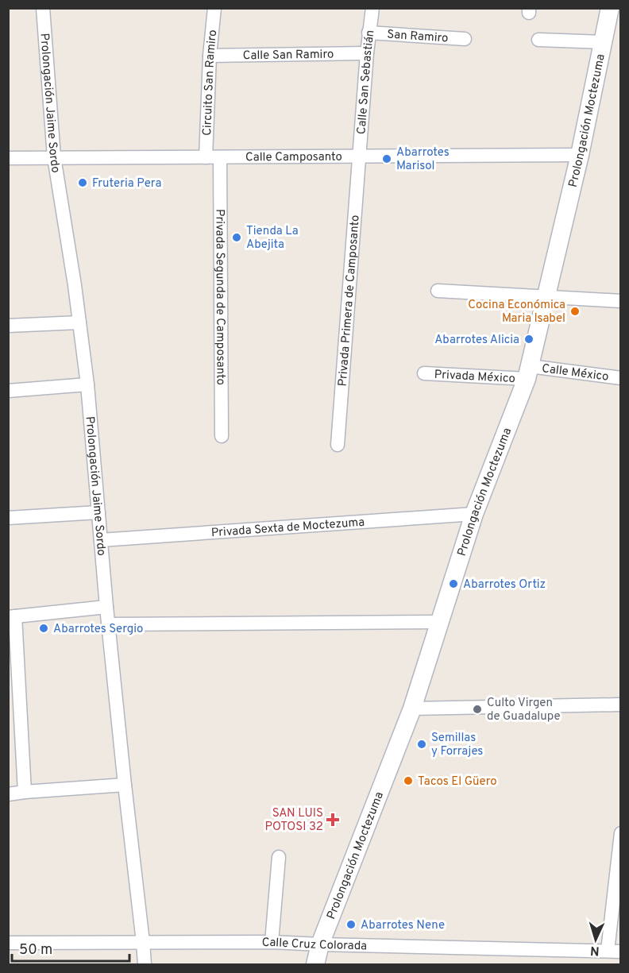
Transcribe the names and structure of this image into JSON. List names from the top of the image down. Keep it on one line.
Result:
{"streets":{"main road":["Prolongación Moctezuma"],"street":["San Ramiro","Calle San Ramiro","Circuito San Ramiro","Calle San Sebastián","Prolongación Jaime Sordo","Calle Camposanto","Privada Segunda de Camposanto","Privada Primera de Camposanto","Calle México","Privada México","Privada Sexta de Moctezuma","Calle Cruz Colorada"]},"crossings":[["San Ramiro","Calle San Sebastián"],["Calle San Ramiro","Circuito San Ramiro"],["Calle San Ramiro","Calle San Sebastián"],["Circuito San Ramiro","Calle Camposanto"],["Calle San Sebastián","Calle Camposanto"],["Calle San Sebastián","Privada Primera de Camposanto"],["Prolongación Jaime Sordo","Calle Camposanto"],["Prolongación Jaime Sordo","Privada Sexta de Moctezuma"],["Prolongación Jaime Sordo","Calle Cruz Colorada"],["Prolongación Moctezuma","Calle Camposanto"],["Prolongación Moctezuma","Calle México"],["Prolongación Moctezuma","Privada México"],["Prolongación Moctezuma","Privada Sexta de Moctezuma"],["Prolongación Moctezuma","Calle Cruz Colorada"],["Calle Camposanto","Privada Segunda de Camposanto"],["Calle Camposanto","Privada Primera de Camposanto"],["Calle México","Privada México"]],"places":{"other":["Abarrotes Marisol","Fruteria Pera","Tienda La Abejita","Cocina Económica Maria Isabel","Abarrotes Alicia","Abarrotes Ortiz","Abarrotes Sergio","Culto Virgen de Guadalupe","Semillas y Forrajes","Tacos El Güero","Abarrotes Nene"],"health":["SAN LUIS POTOSI 32"]},"scale_bar":"50 m","north":"bottom"}
